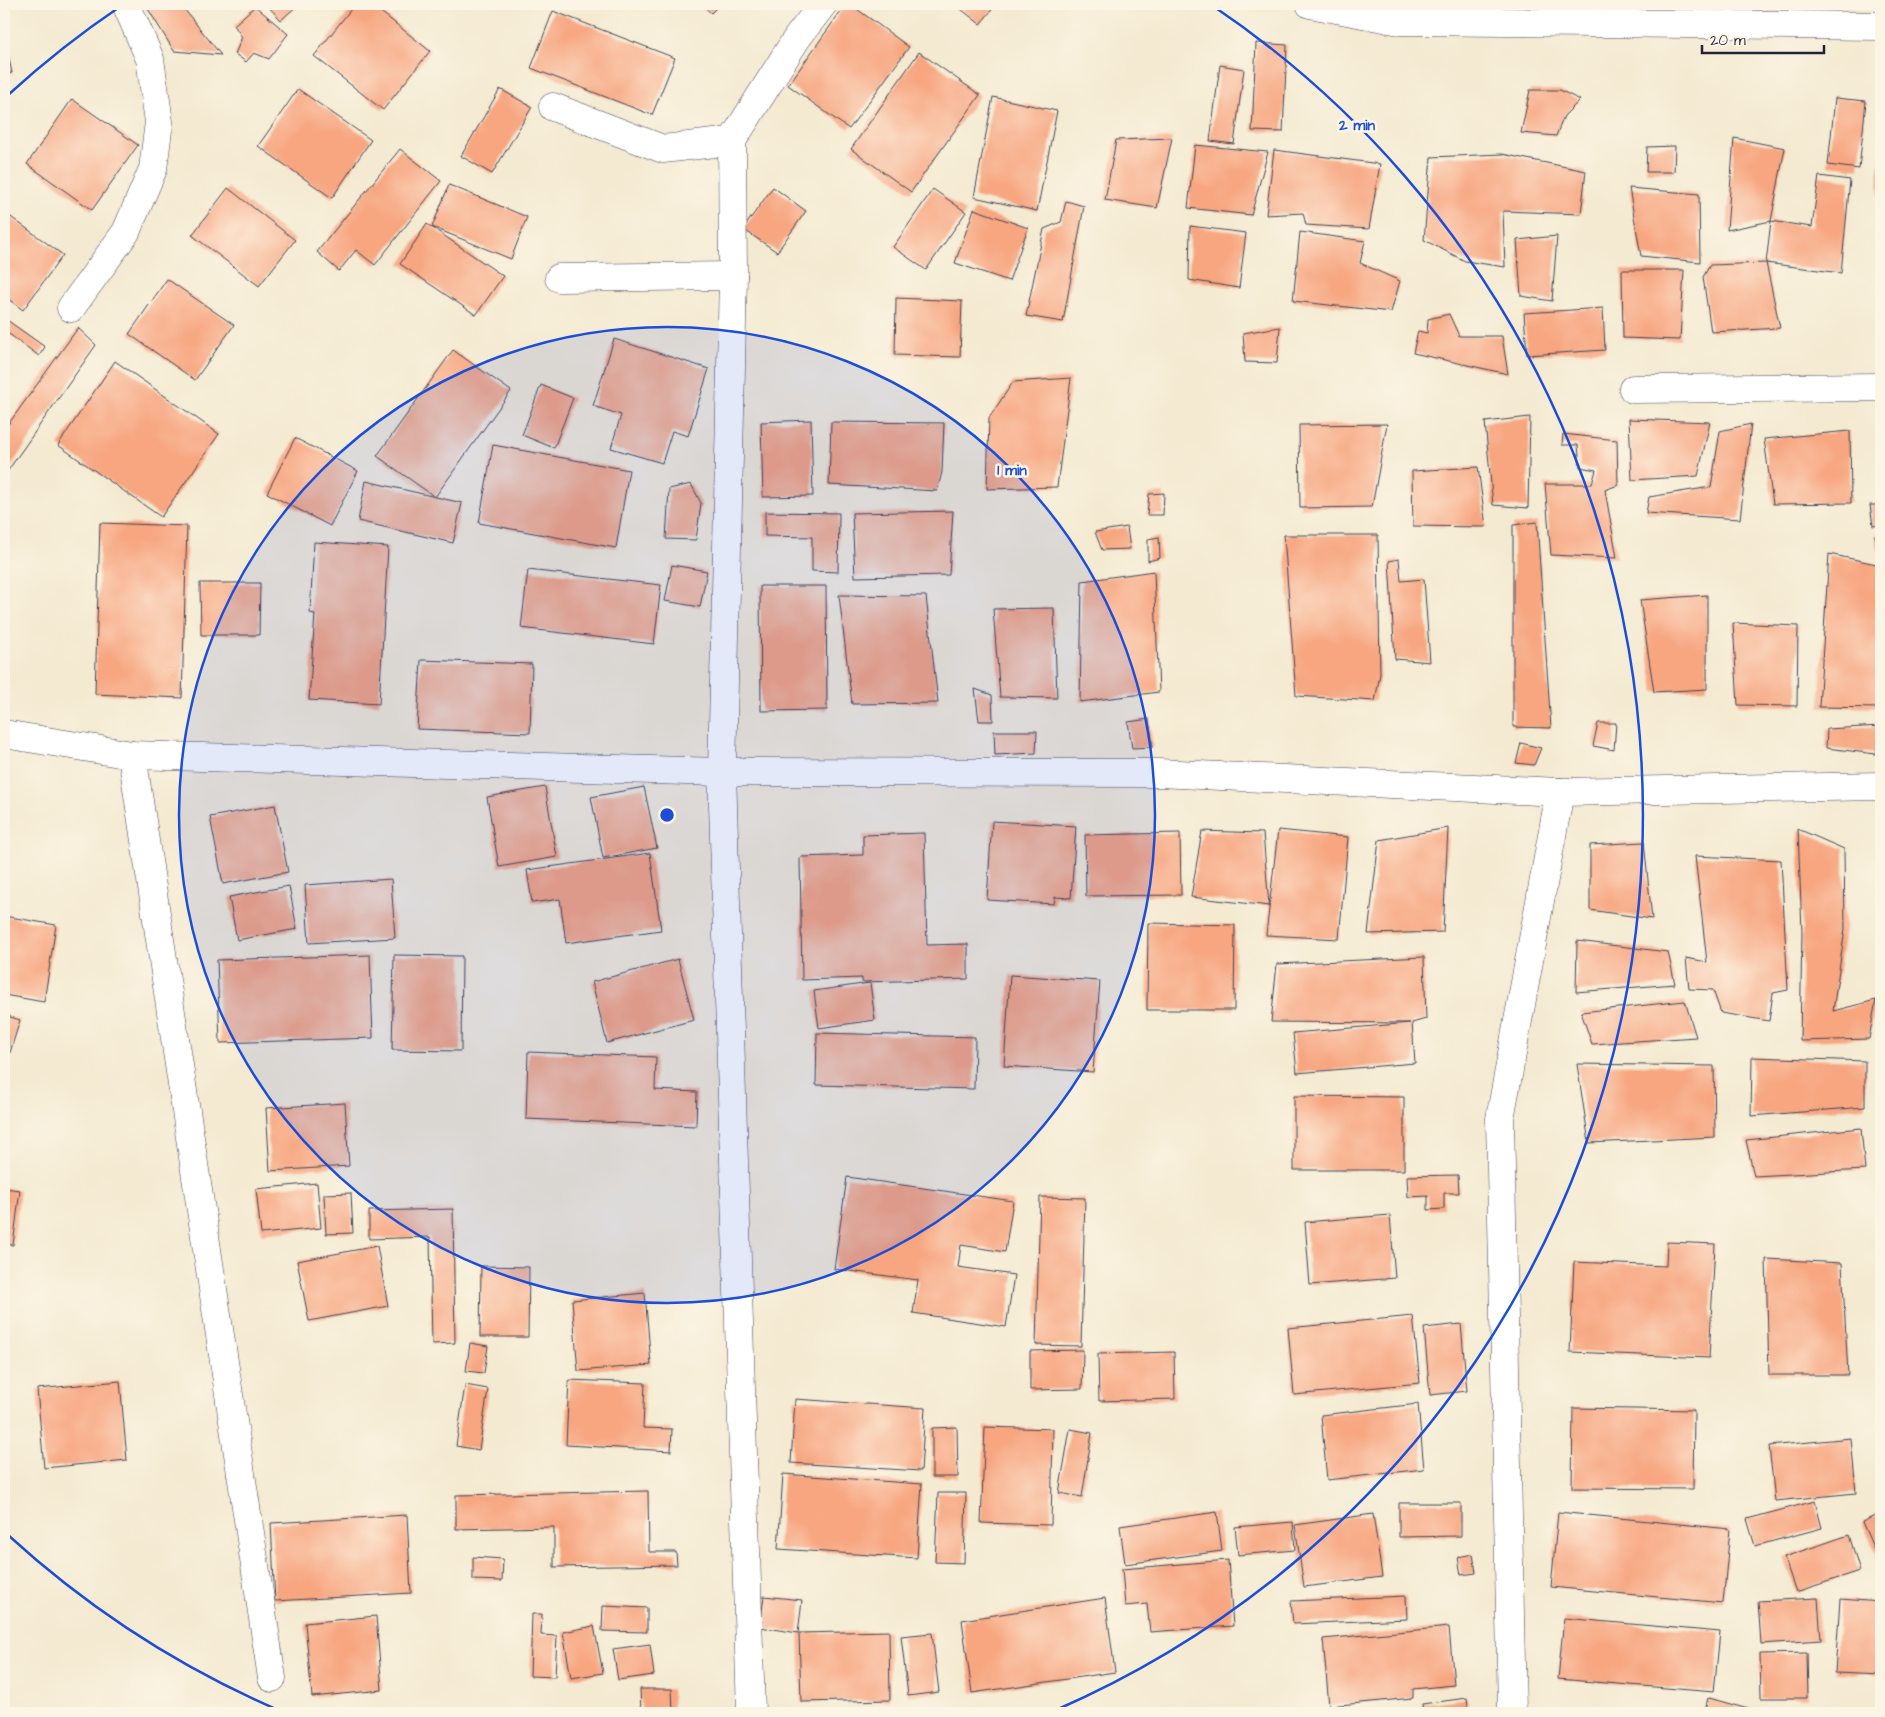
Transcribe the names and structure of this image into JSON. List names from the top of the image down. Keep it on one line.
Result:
{"scale_bar":"20 m","rings":["2 min","1 min"]}
